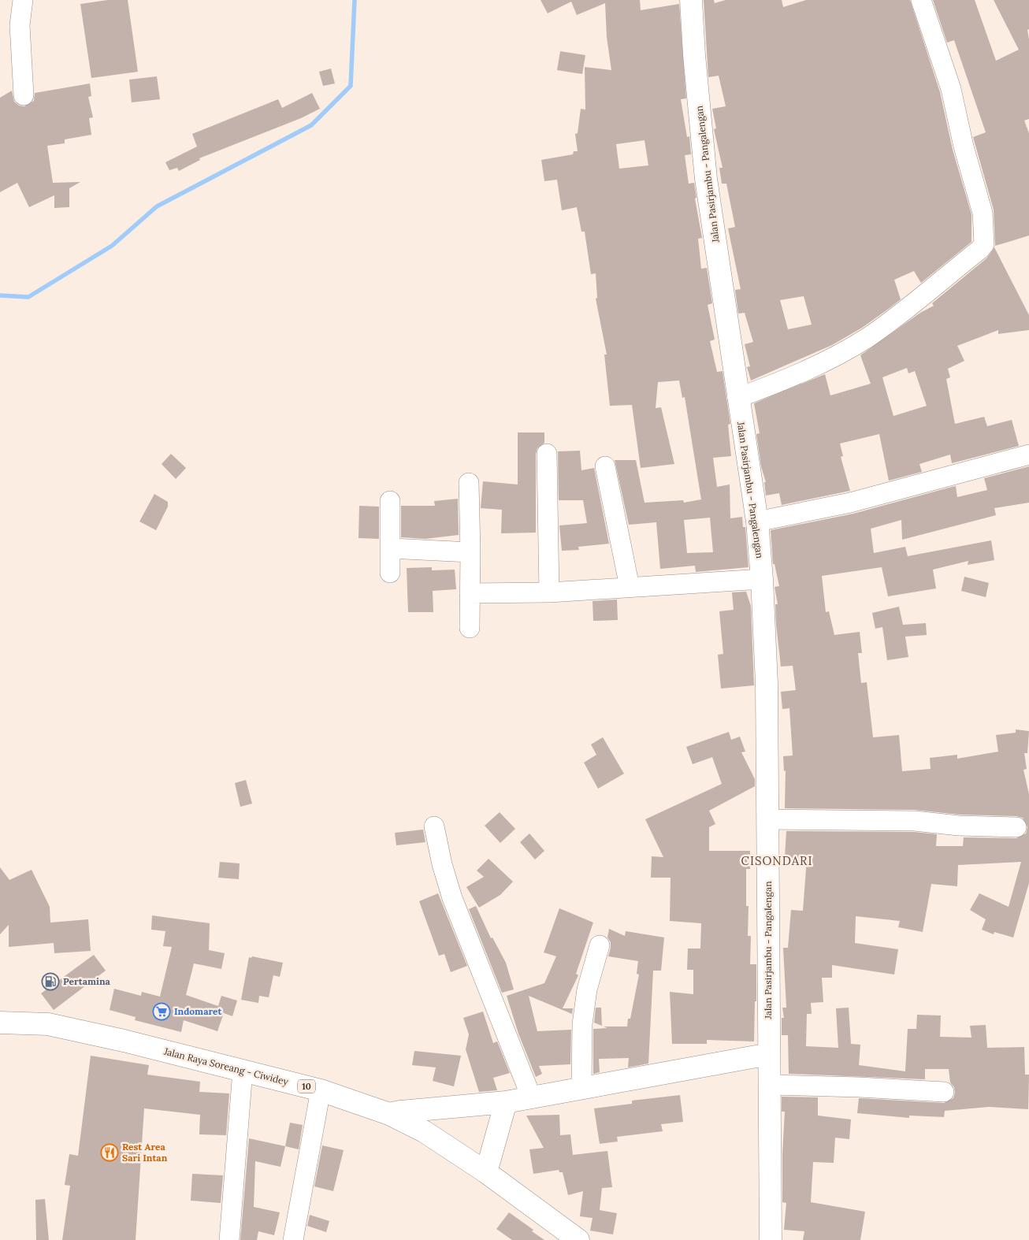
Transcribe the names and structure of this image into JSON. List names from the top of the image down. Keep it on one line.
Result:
{"streets":{"main road":["Jalan Pasirjambu - Pangalengan","Jalan Raya Soreang - Ciwidey","10"]},"districts":["CISONDARI"],"places":{"fuel station":["Pertamina"],"supermarket":["Indomaret"],"restaurant":["Rest Area Sari Intan"]}}
